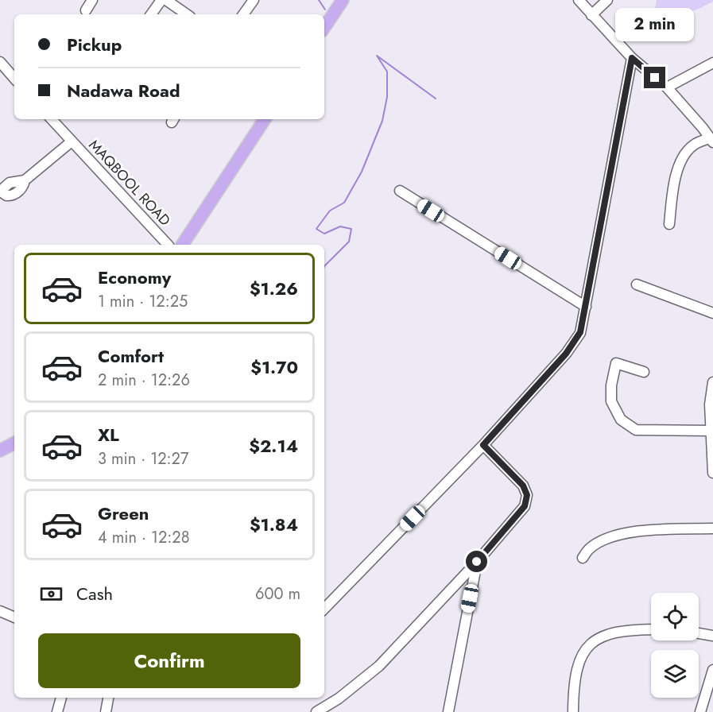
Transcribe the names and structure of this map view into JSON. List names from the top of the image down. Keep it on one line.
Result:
{"streets":{"street":["MAQBOOL ROAD"]},"page":{"bubble":"2 min","banner":["Pickup","Nadawa Road"],"list":[{"name":"Economy","note":"1 min · 12:25","value":"$1.26"},{"name":"Comfort","note":"2 min · 12:26","value":"$1.70"},{"name":"XL","note":"3 min · 12:27","value":"$2.14"},{"name":"Green","note":"4 min · 12:28","value":"$1.84"}],"pay":["Cash","600 m"],"buttons":"Confirm"}}
